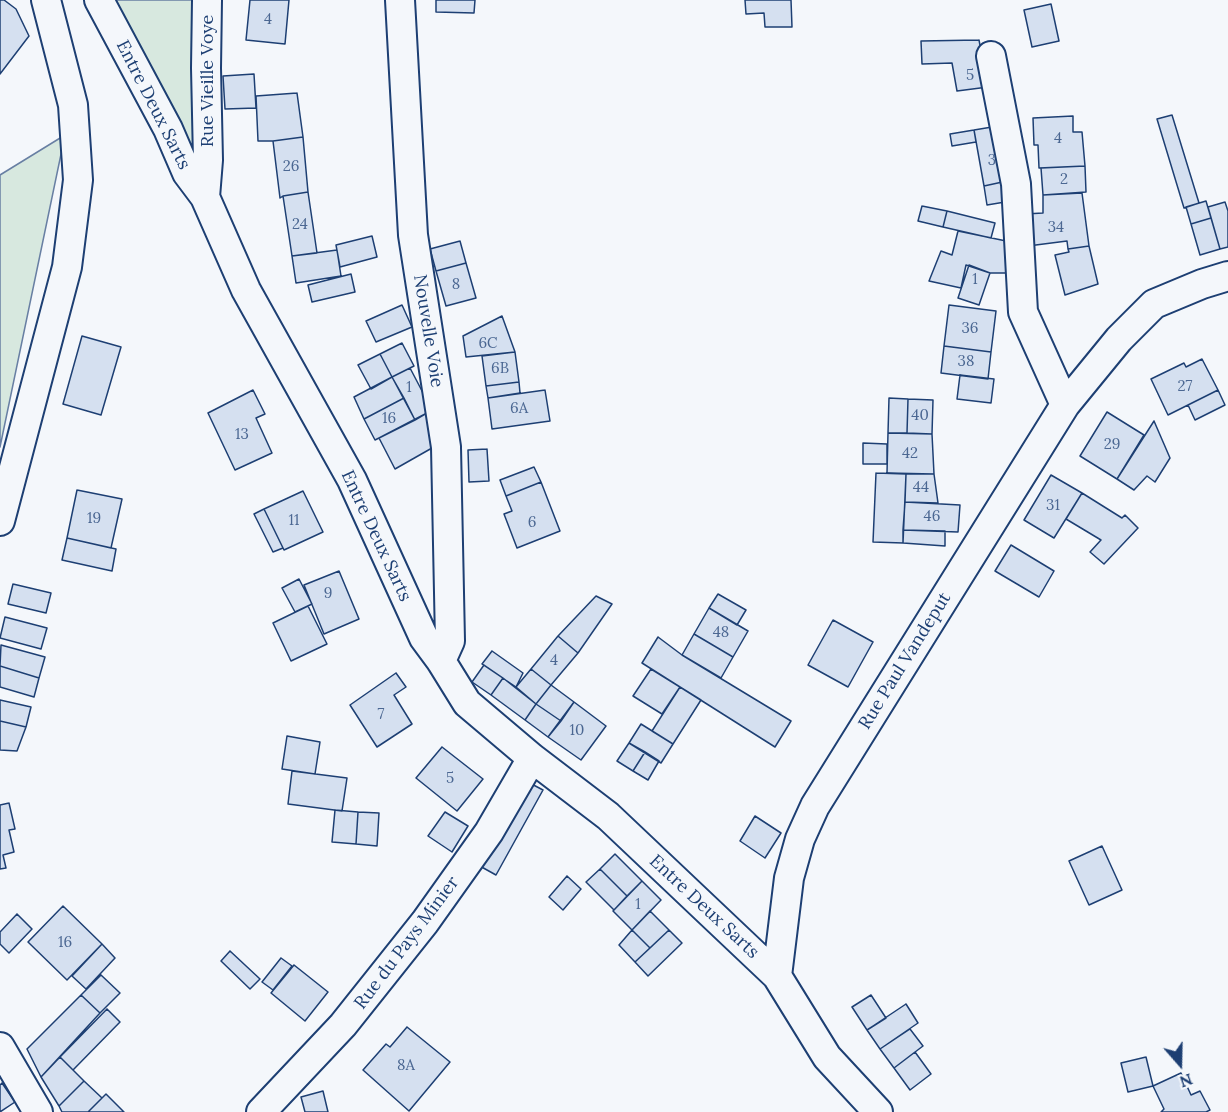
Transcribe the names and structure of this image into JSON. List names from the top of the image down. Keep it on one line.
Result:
{"streets":{"street":["Rue Vieille Voye","Entre Deux Sarts","Nouvelle Voie","Rue Paul Vandeput","Rue du Pays Minier"]},"crossings":[["Rue Vieille Voye","Entre Deux Sarts"],["Entre Deux Sarts","Nouvelle Voie"],["Entre Deux Sarts","Rue Paul Vandeput"],["Entre Deux Sarts","Rue du Pays Minier"]],"house_numbers":["4","5","4","3","26","2","24","34","1","8","36","6C","38","6B","27","1","6A","40","16","13","29","42","44","31","46","19","11","6","9","48","4","7","10","5","1","16","8A"],"north":"bottom"}
